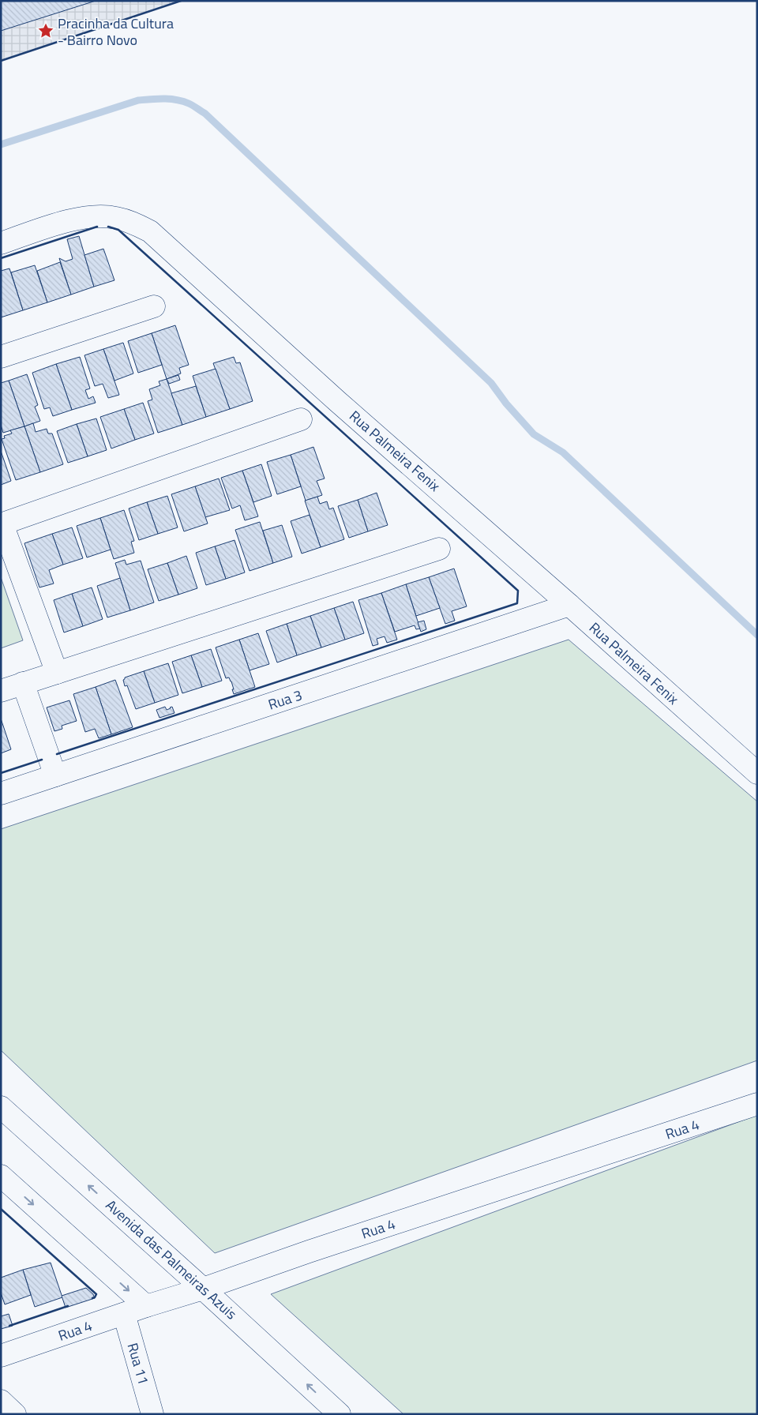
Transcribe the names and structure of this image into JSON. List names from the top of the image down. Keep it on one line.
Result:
{"streets":{"street":["Rua Palmeira Fenix","Rua 3","Rua 4","Avenida das Palmeiras Azuis","Rua 11"]},"crossings":[["Rua Palmeira Fenix","Rua 3"],["Rua 4","Avenida das Palmeiras Azuis"],["Rua 4","Rua 11"]],"places":{"place":["Pracinha da Cultura - Bairro Novo"]}}
